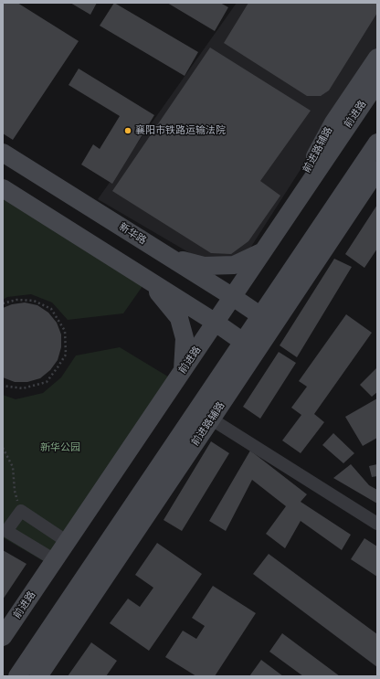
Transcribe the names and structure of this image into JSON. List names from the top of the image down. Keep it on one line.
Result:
{"streets":{"main road":["前进路","前进路辅路","新华路"]},"crossings":[["前进路","前进路辅路"],["前进路","新华路"]],"parks":["新华公园"],"places":["襄阳市铁路运输法院"]}
